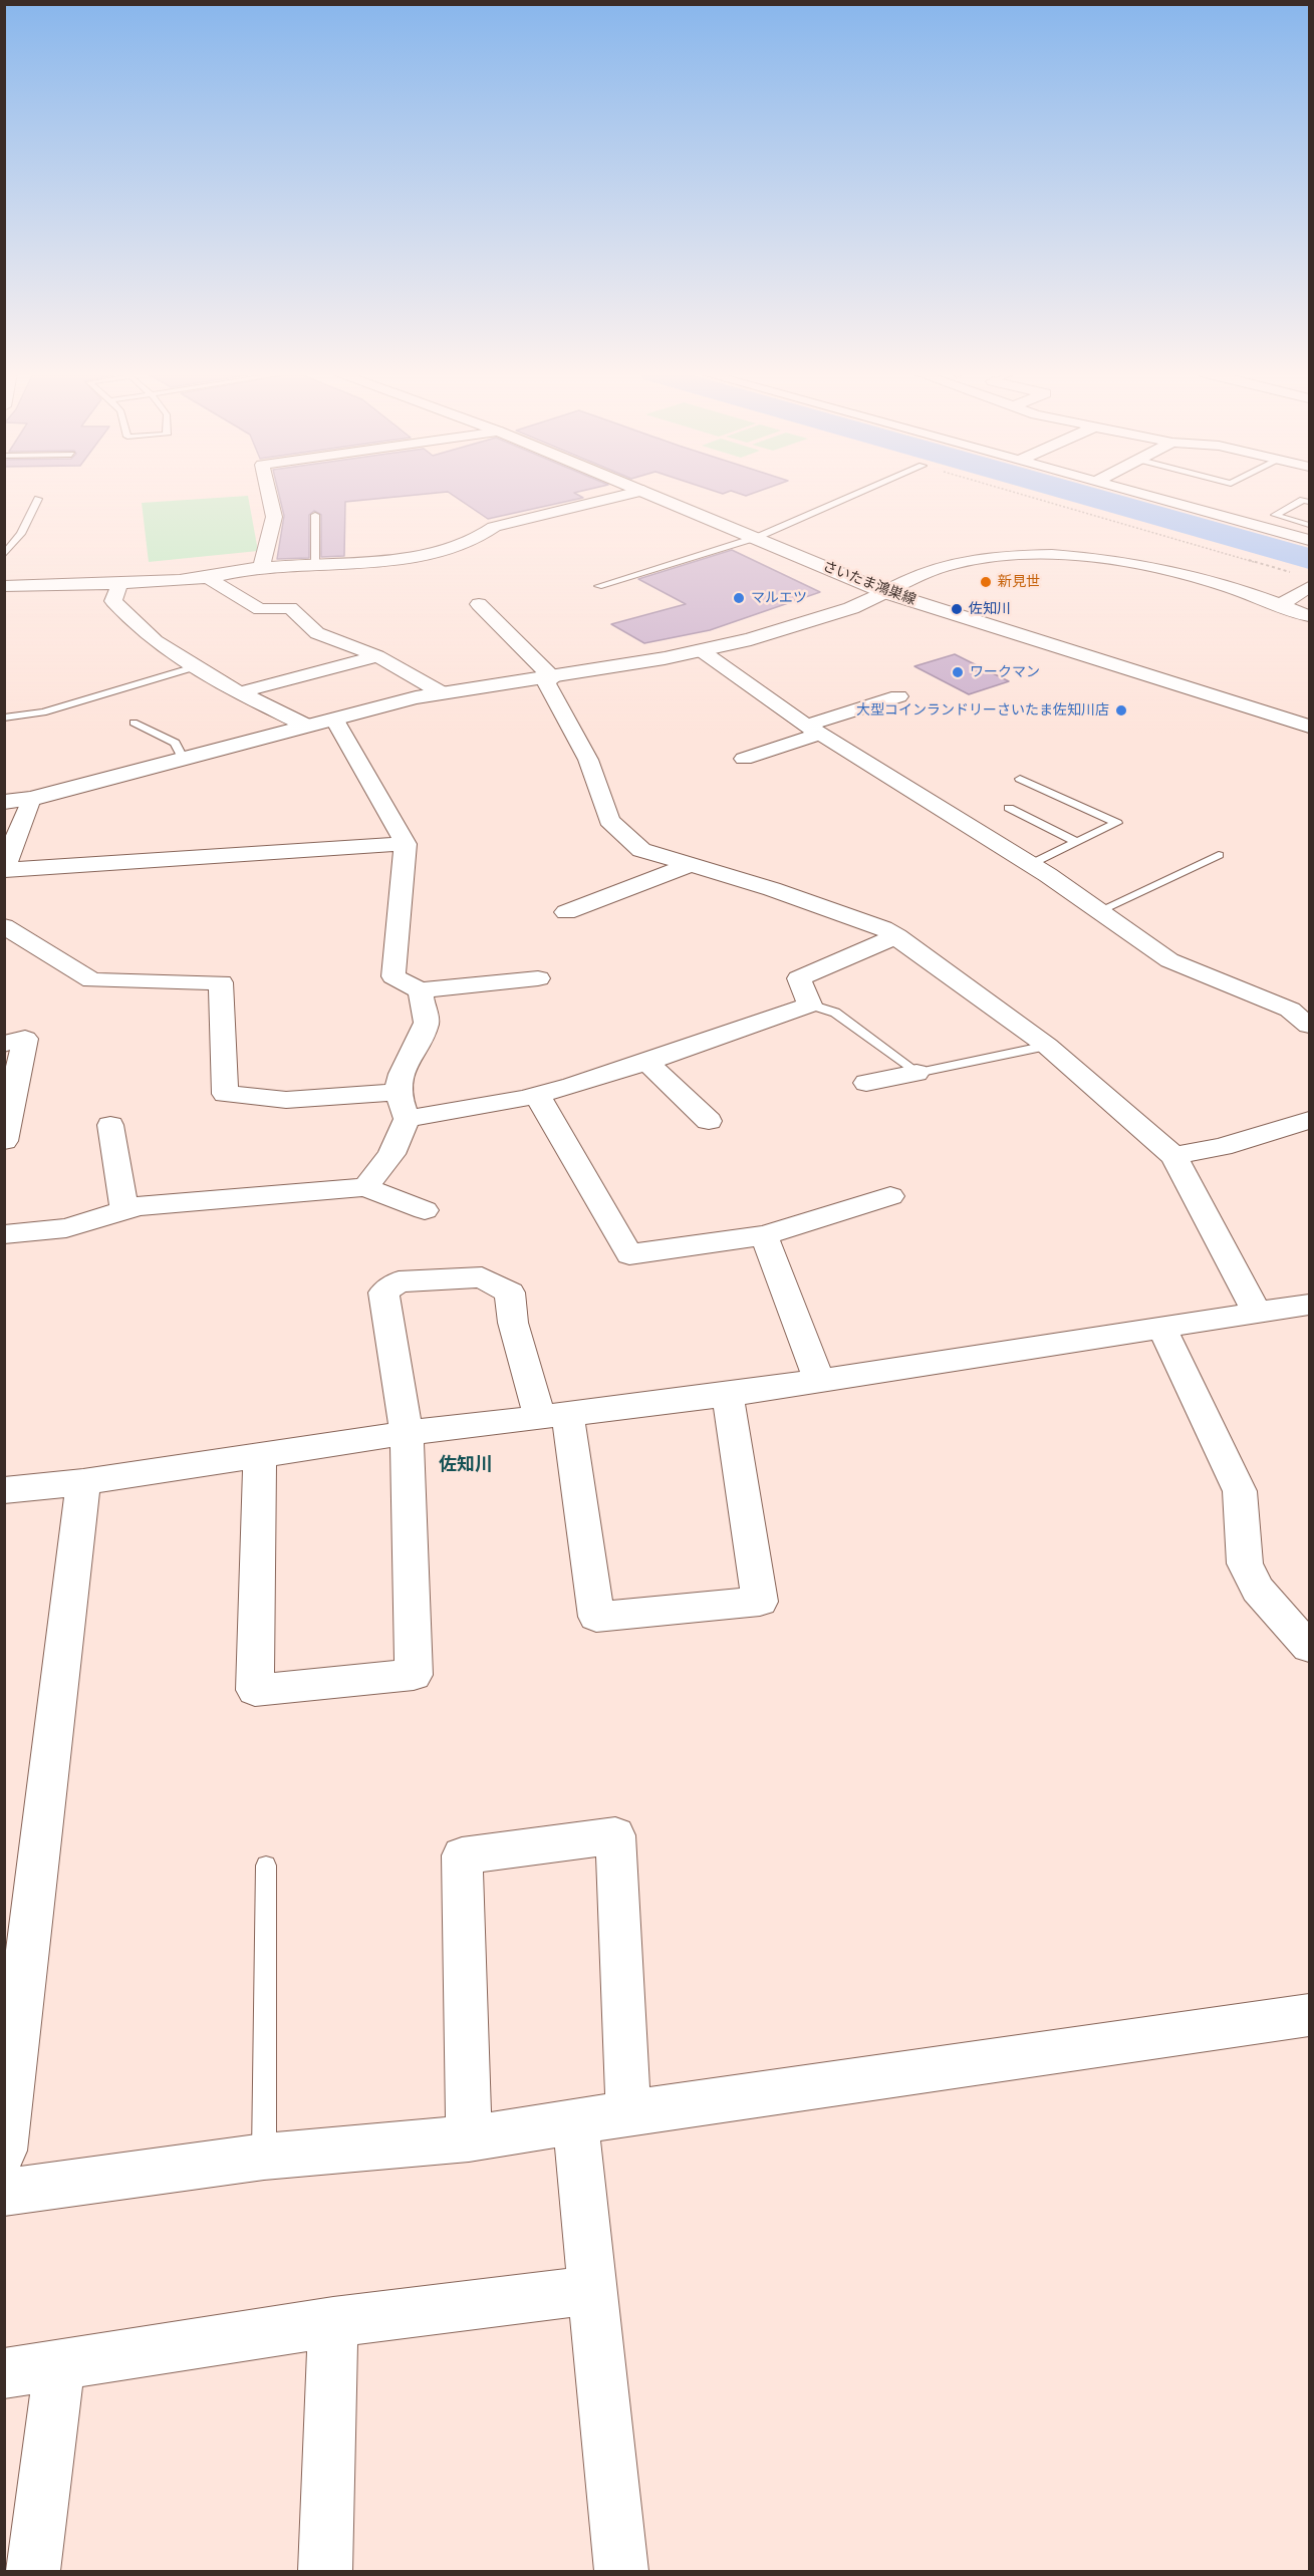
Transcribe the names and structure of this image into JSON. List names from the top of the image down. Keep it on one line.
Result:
{"streets":{"main road":["さいたま鴻巣線"]},"districts":["佐知川"],"places":["新見世","マルエツ","佐知川","ワークマン","大型コインランドリーさいたま佐知川店"]}
